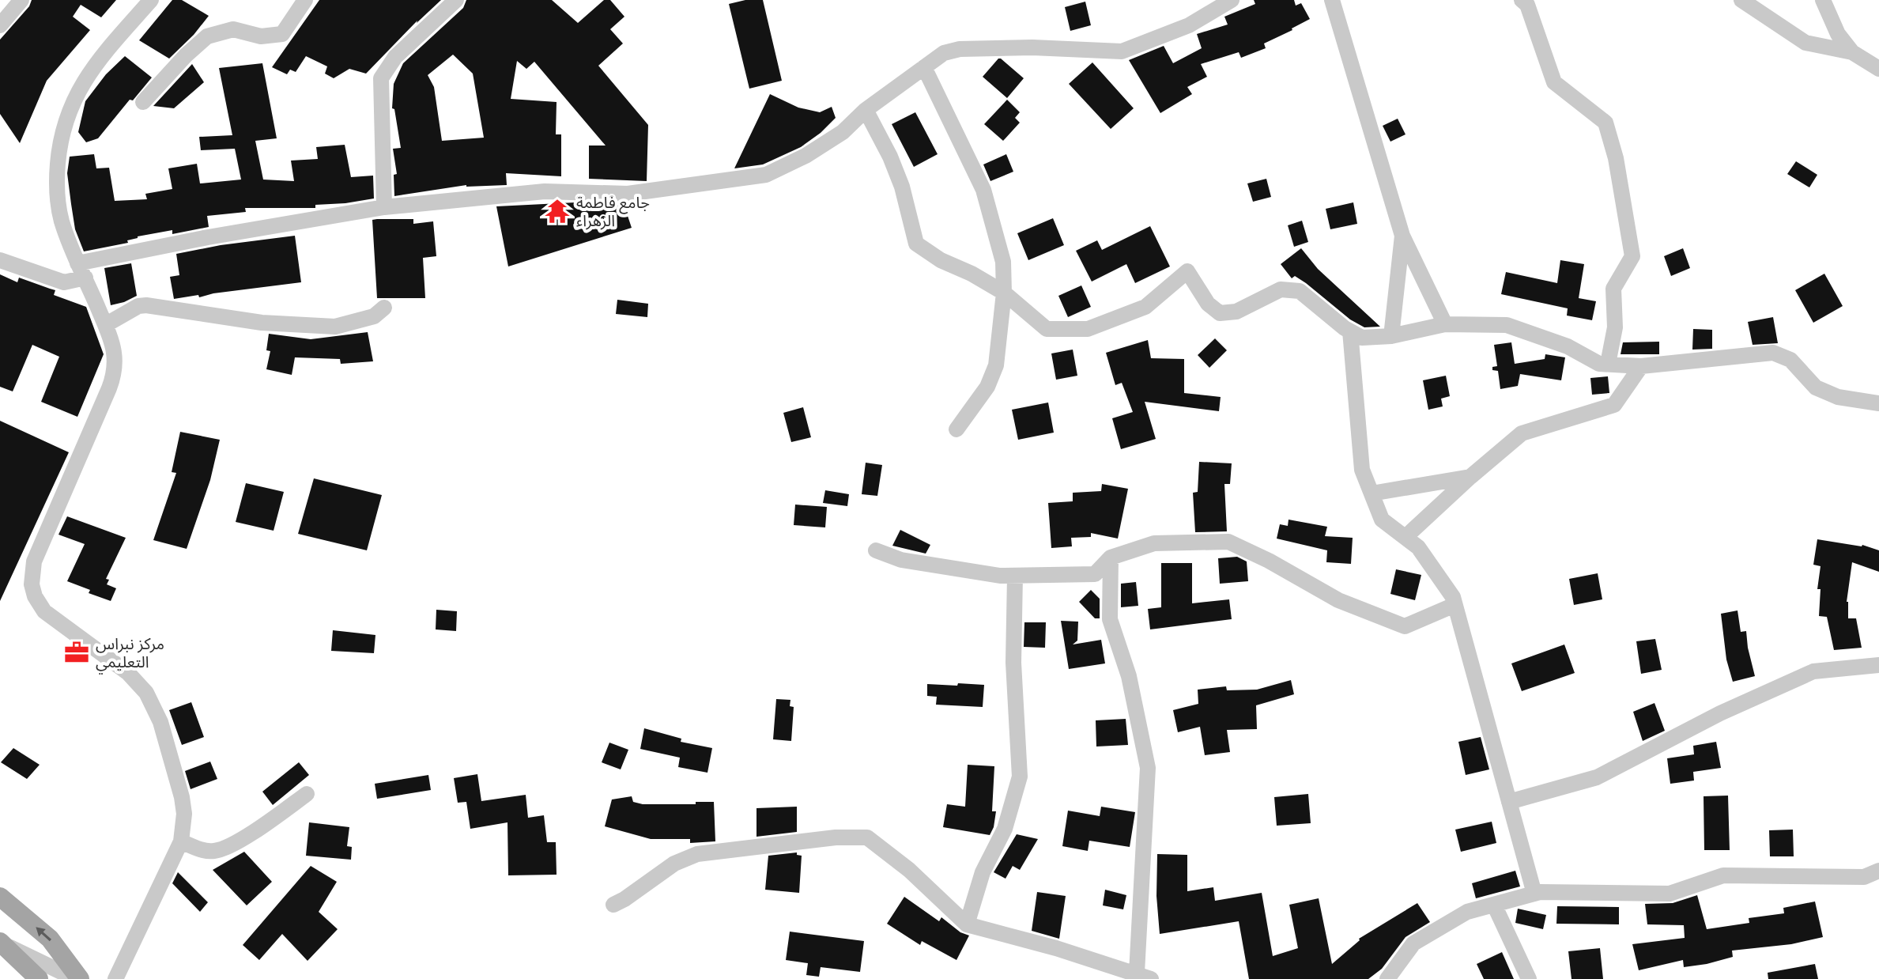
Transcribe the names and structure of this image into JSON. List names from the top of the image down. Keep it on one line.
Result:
{"places":{"temple":["جامع فاطمة الزهراء"],"office":["مركز نبراس التعليمي"]}}
